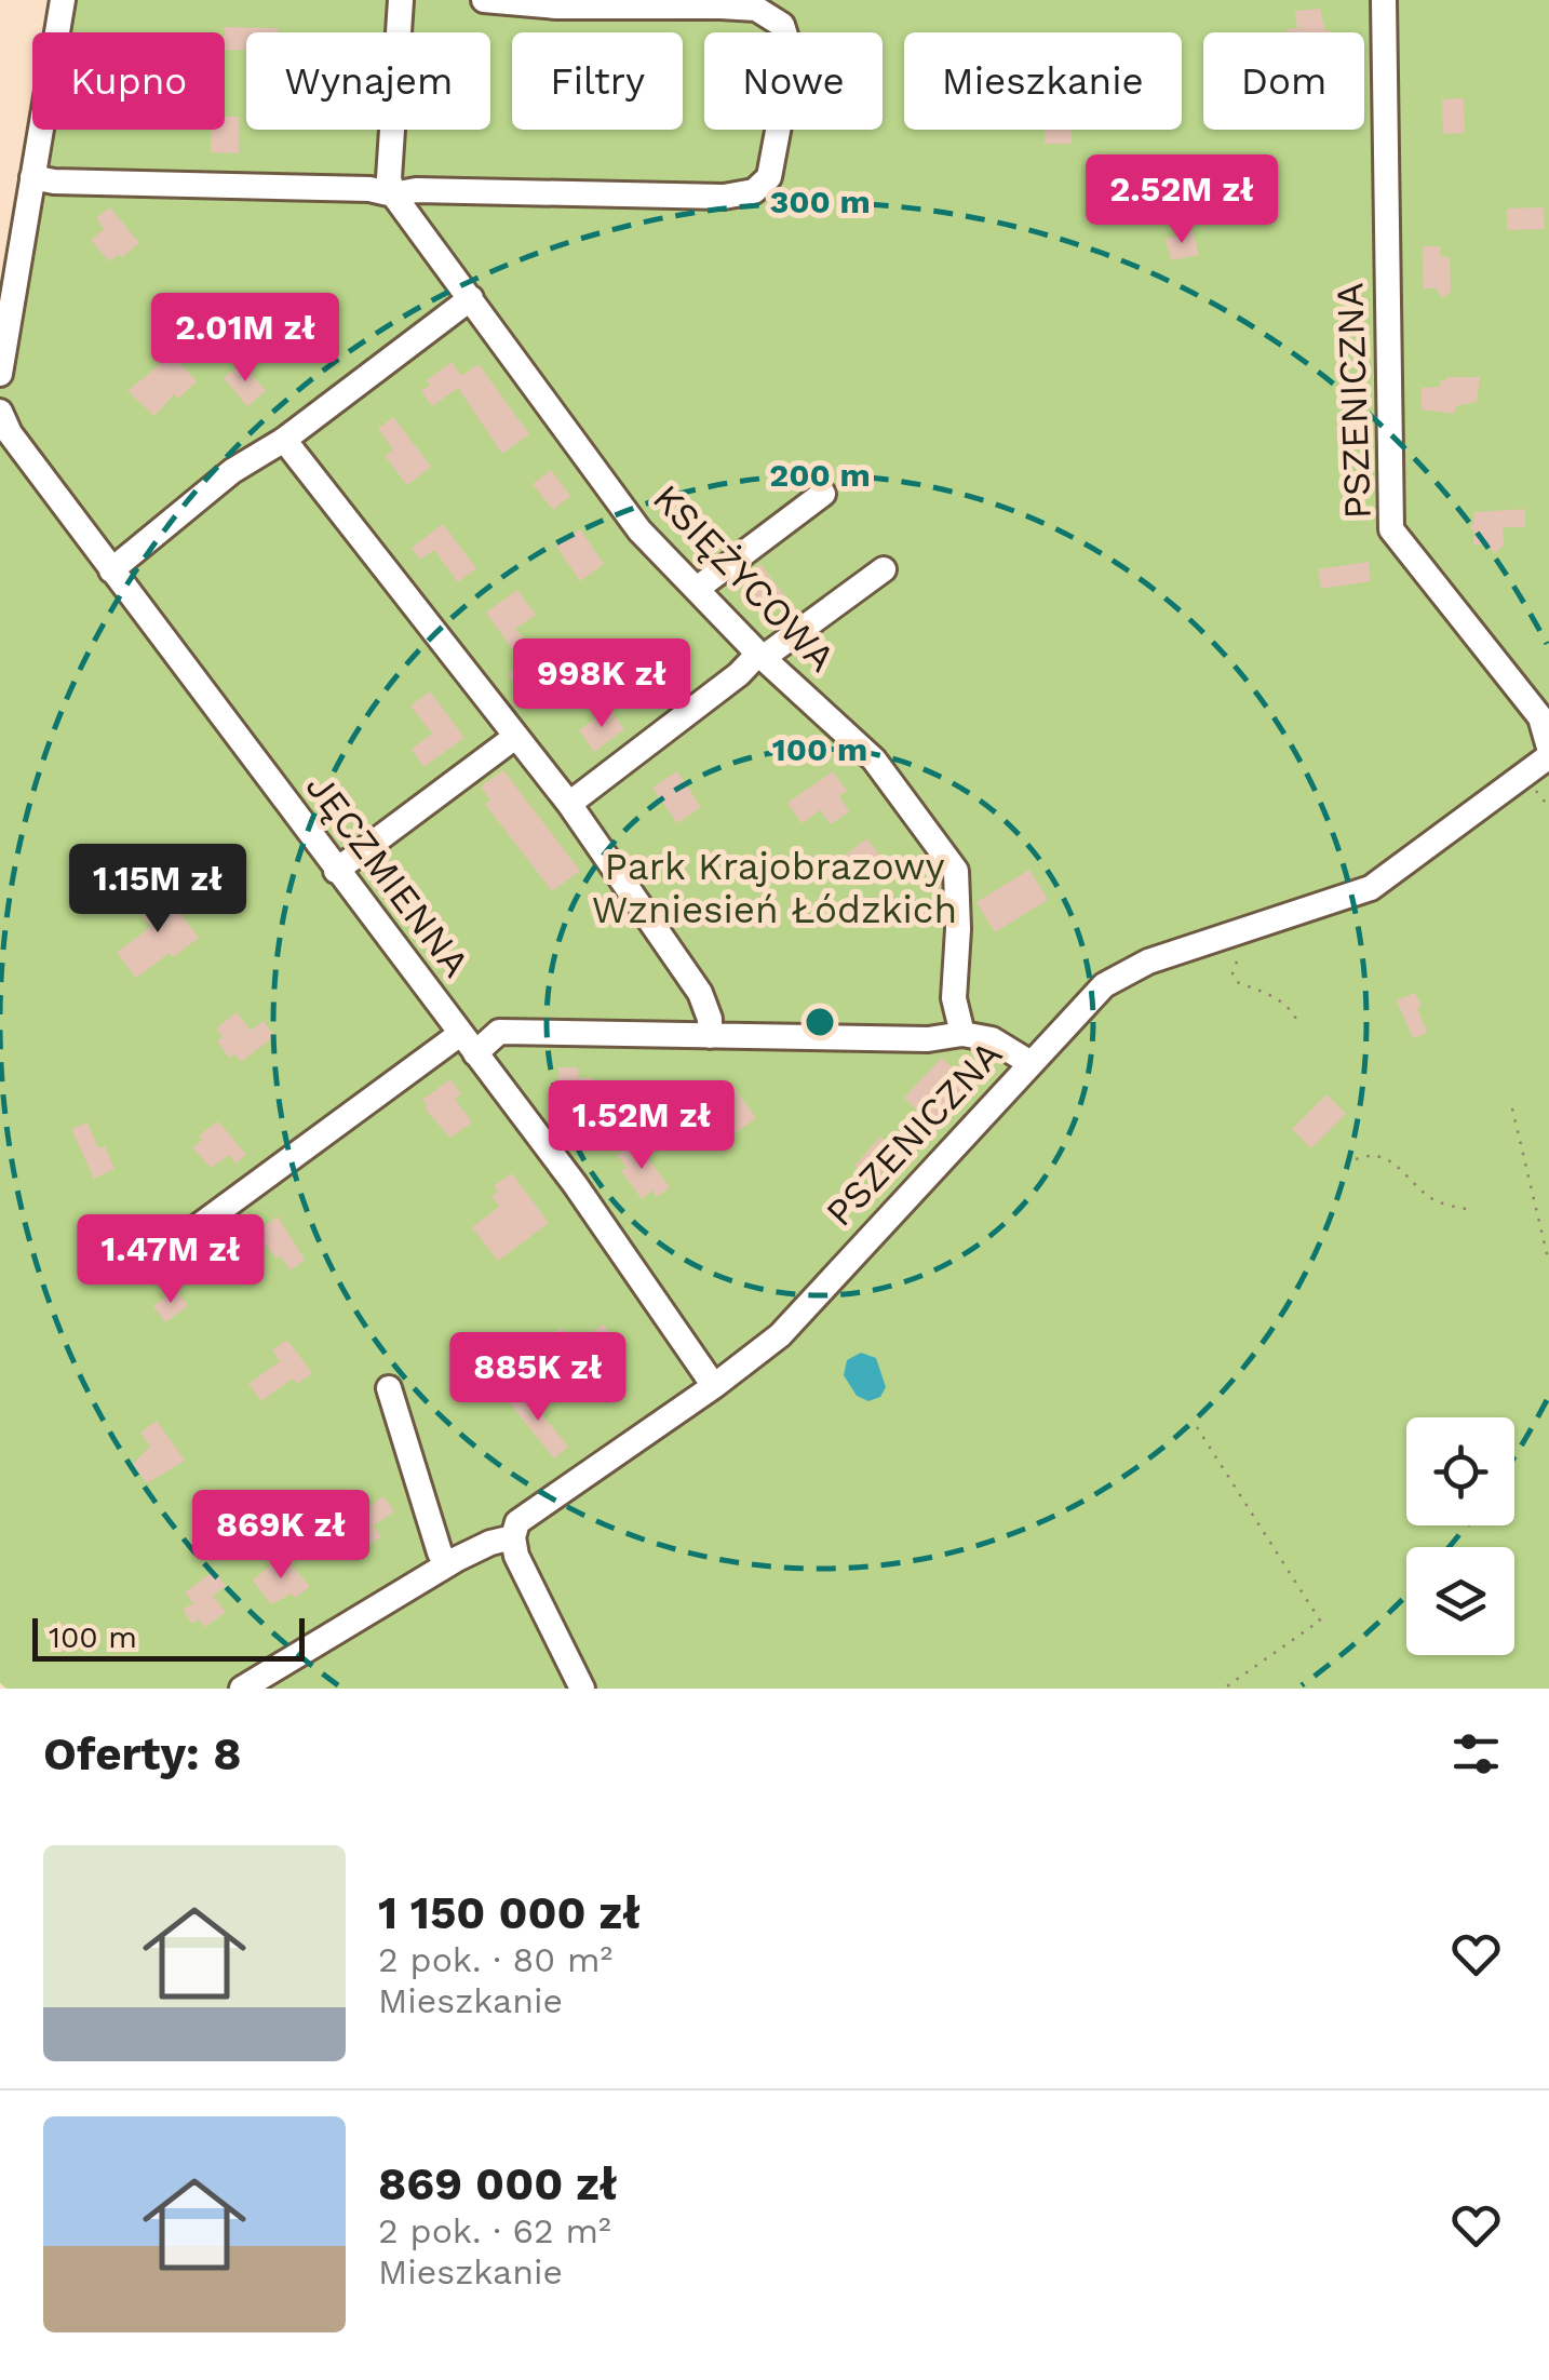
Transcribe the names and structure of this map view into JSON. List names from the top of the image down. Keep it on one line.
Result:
{"streets":{"street":["PSZENICZNA","KSIĘŻYCOWA","JĘCZMIENNA"]},"crossings":[["PSZENICZNA","JĘCZMIENNA"]],"parks":["Park Krajobrazowy Wzniesień Łódzkich"],"scale_bar":"100 m","page":{"chip":["Kupno","Wynajem","Filtry","Nowe","Mieszkanie","Dom"],"price":["2.52M zł","2.01M zł","998K zł","1.15M zł","1.52M zł","1.47M zł","885K zł","869K zł"],"scale":"100 m","heading":"Oferty: 8","list":[{"name":"1 150 000 zł","note":"2 pok. · 80 m² · Mieszkanie"},{"name":"869 000 zł","note":"2 pok. · 62 m² · Mieszkanie"}]},"rings":["300 m","200 m","100 m"]}
